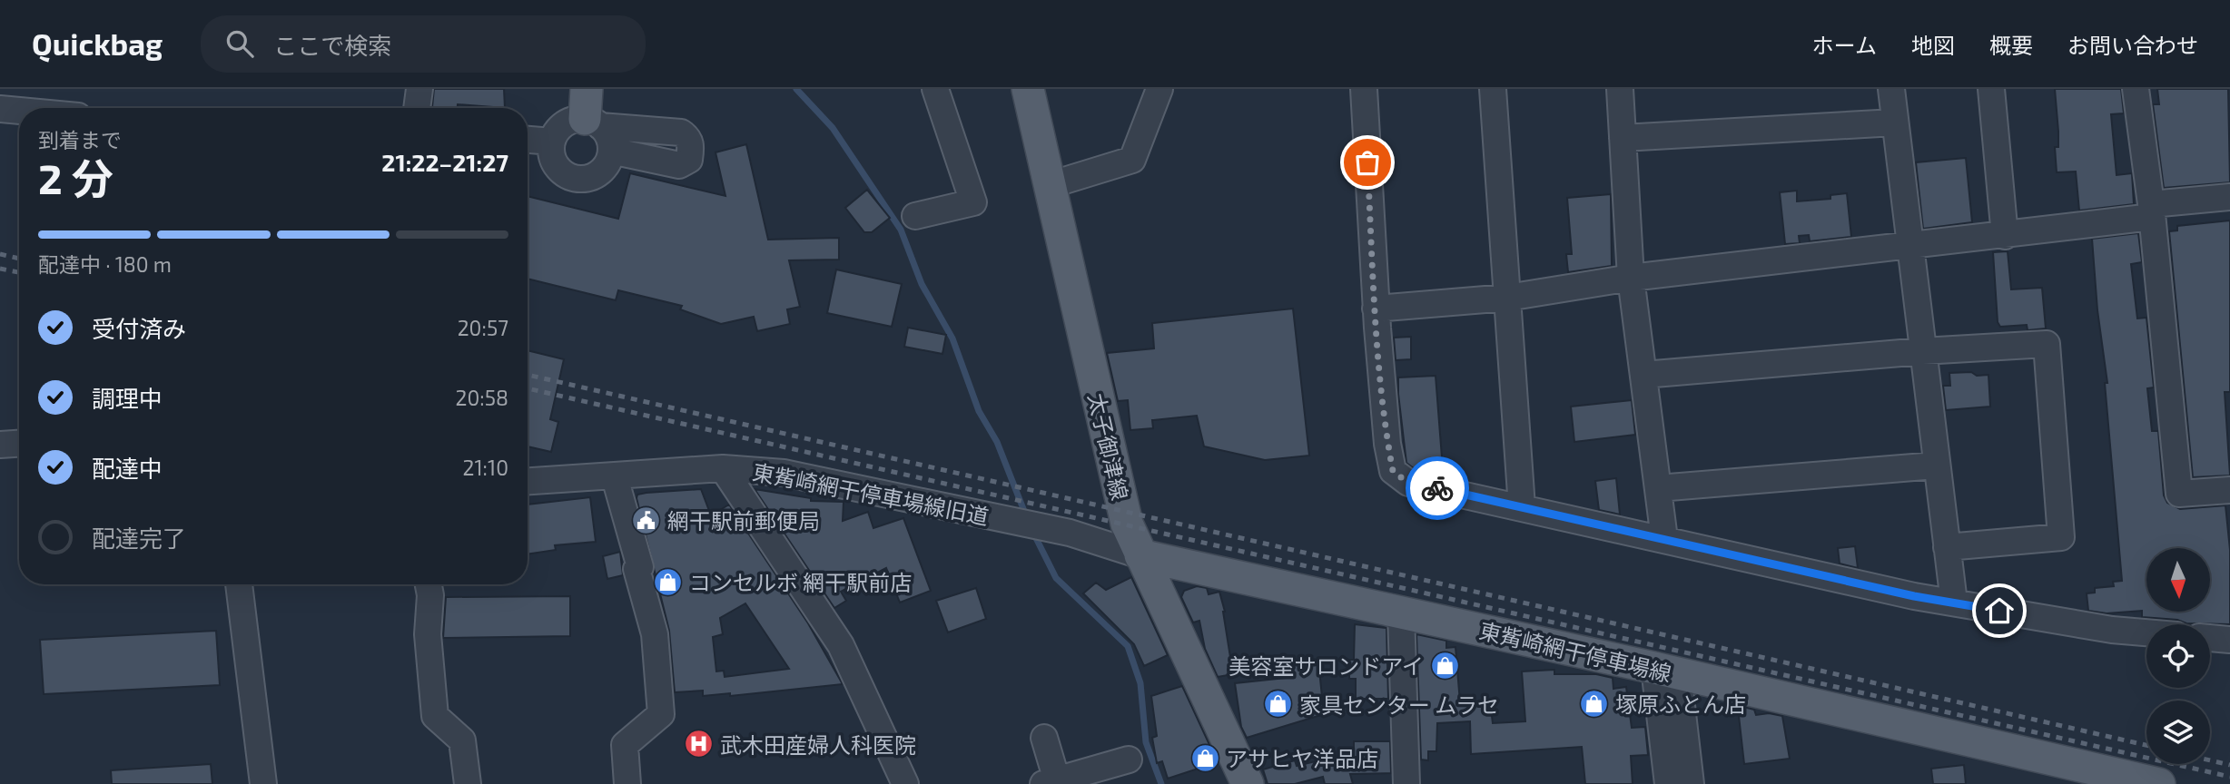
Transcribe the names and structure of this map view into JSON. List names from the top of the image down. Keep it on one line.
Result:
{"streets":{"main road":["太子御津線","東觜崎網干停車場線"],"street":["東觜崎網干停車場線旧道"]},"crossings":[["太子御津線","東觜崎網干停車場線旧道"],["太子御津線","東觜崎網干停車場線"],["東觜崎網干停車場線旧道","東觜崎網干停車場線"]],"places":{"public building":["網干駅前郵便局"],"shop":["コンセルボ 網干駅前店","美容室サロンドアイ","塚原ふとん店","家具センター ムラセ","アサヒヤ洋品店"],"hospital":["武木田産婦人科医院"]},"north":"bottom","page":{"header":"Quickbag","search":"ここで検索","nav":["ホーム","地図","概要","お問い合わせ"],"heading":["2 分","到着まで","21:22–21:27"],"bar":"配達中 · 180 m","list":[["受付済み","20:57"],["調理中","20:58"],["配達中","21:10"],"配達完了"]}}
